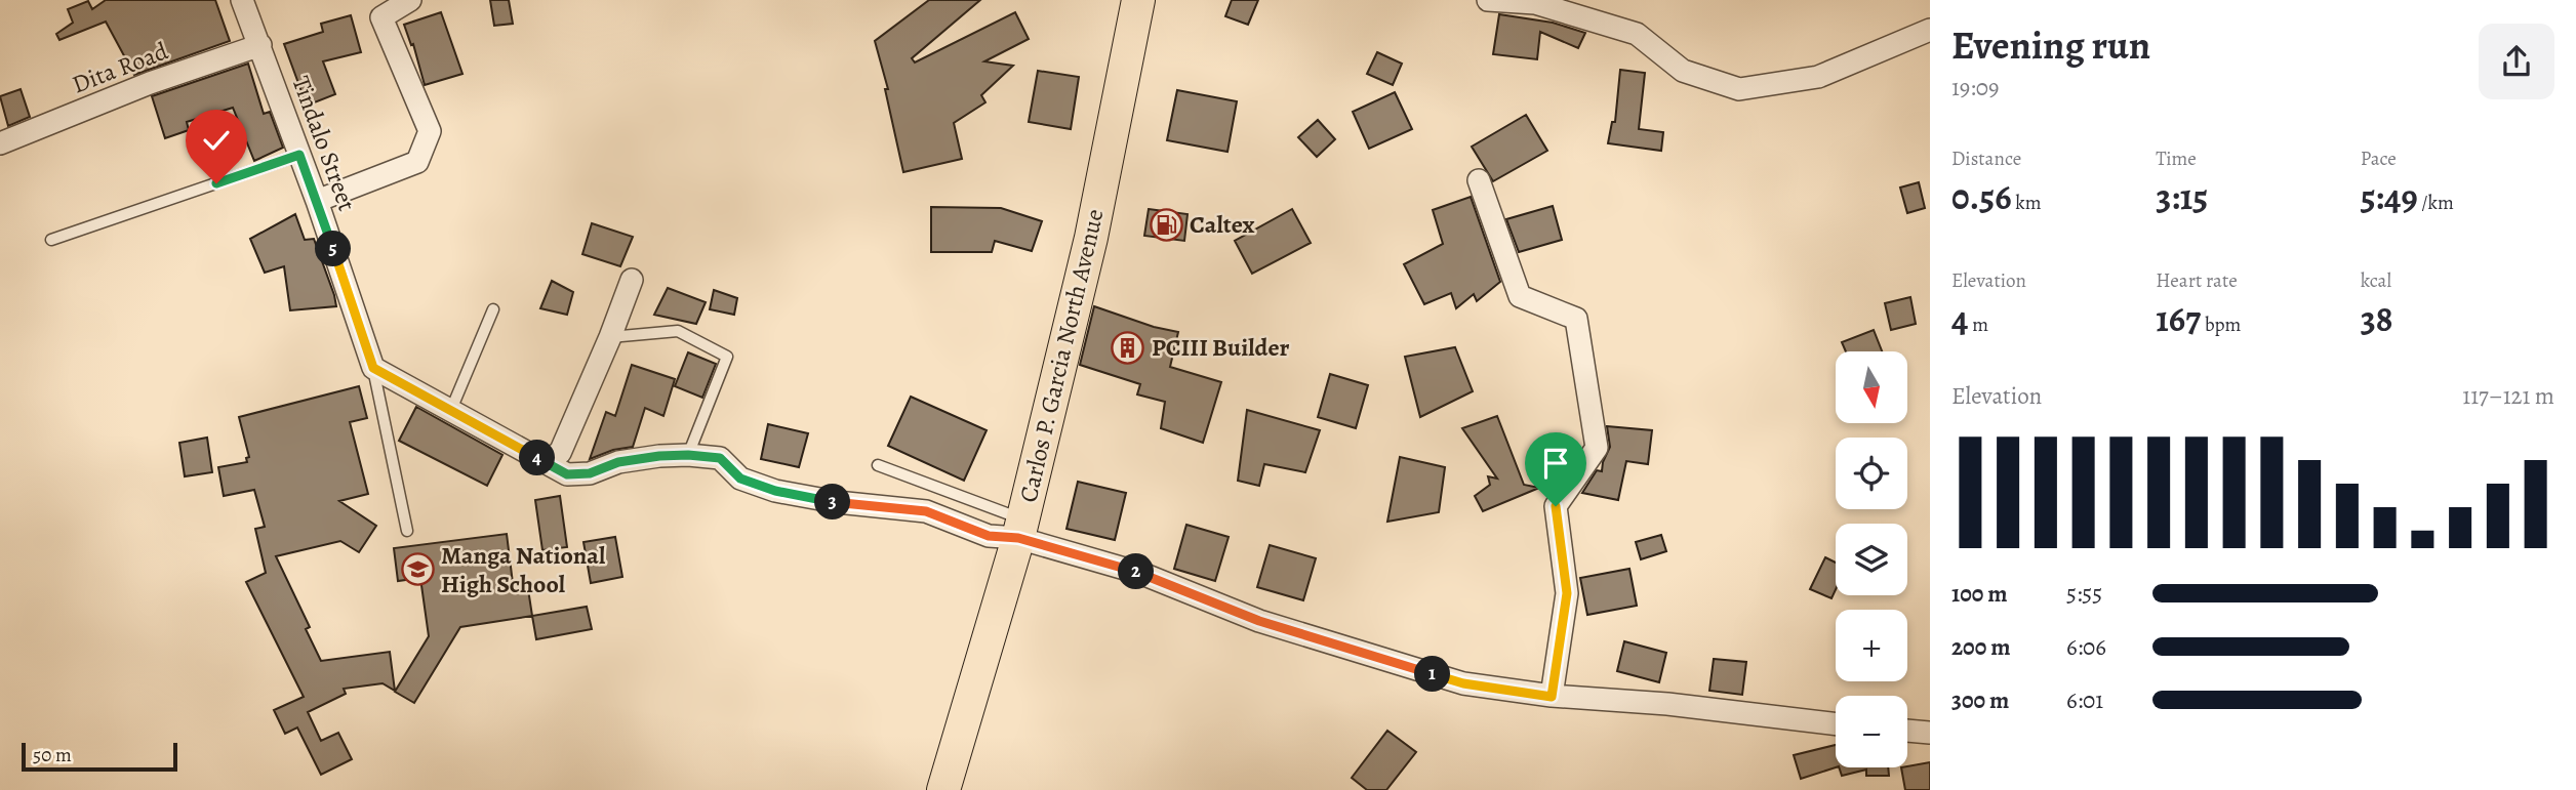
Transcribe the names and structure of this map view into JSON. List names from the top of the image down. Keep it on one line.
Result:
{"streets":{"main road":["Carlos P. Garcia North Avenue"],"street":["Dita Road","Tindalo Street"]},"crossings":[["Dita Road","Tindalo Street"]],"places":{"fuel station":["Caltex"],"building":["PCIII Builder"],"school or university":["Manga National High School"]},"scale_bar":"50 m","north":"bottom","page":{"heading":["Evening run","19:09"],"stats":[["Distance","0.56 km"],["Time","3:15"],["Pace","5:49 /km"],["Elevation","4 m"],["Heart rate","167 bpm"],["kcal","38"]],"pins":["5","4","3","2","1"],"map_buttons":["+","−"],"chart":["Elevation","117–121 m"],"list":[{"name":"100 m","note":"5:55"},{"name":"200 m","note":"6:06"},{"name":"300 m","note":"6:01"}],"scale":"50 m"}}
